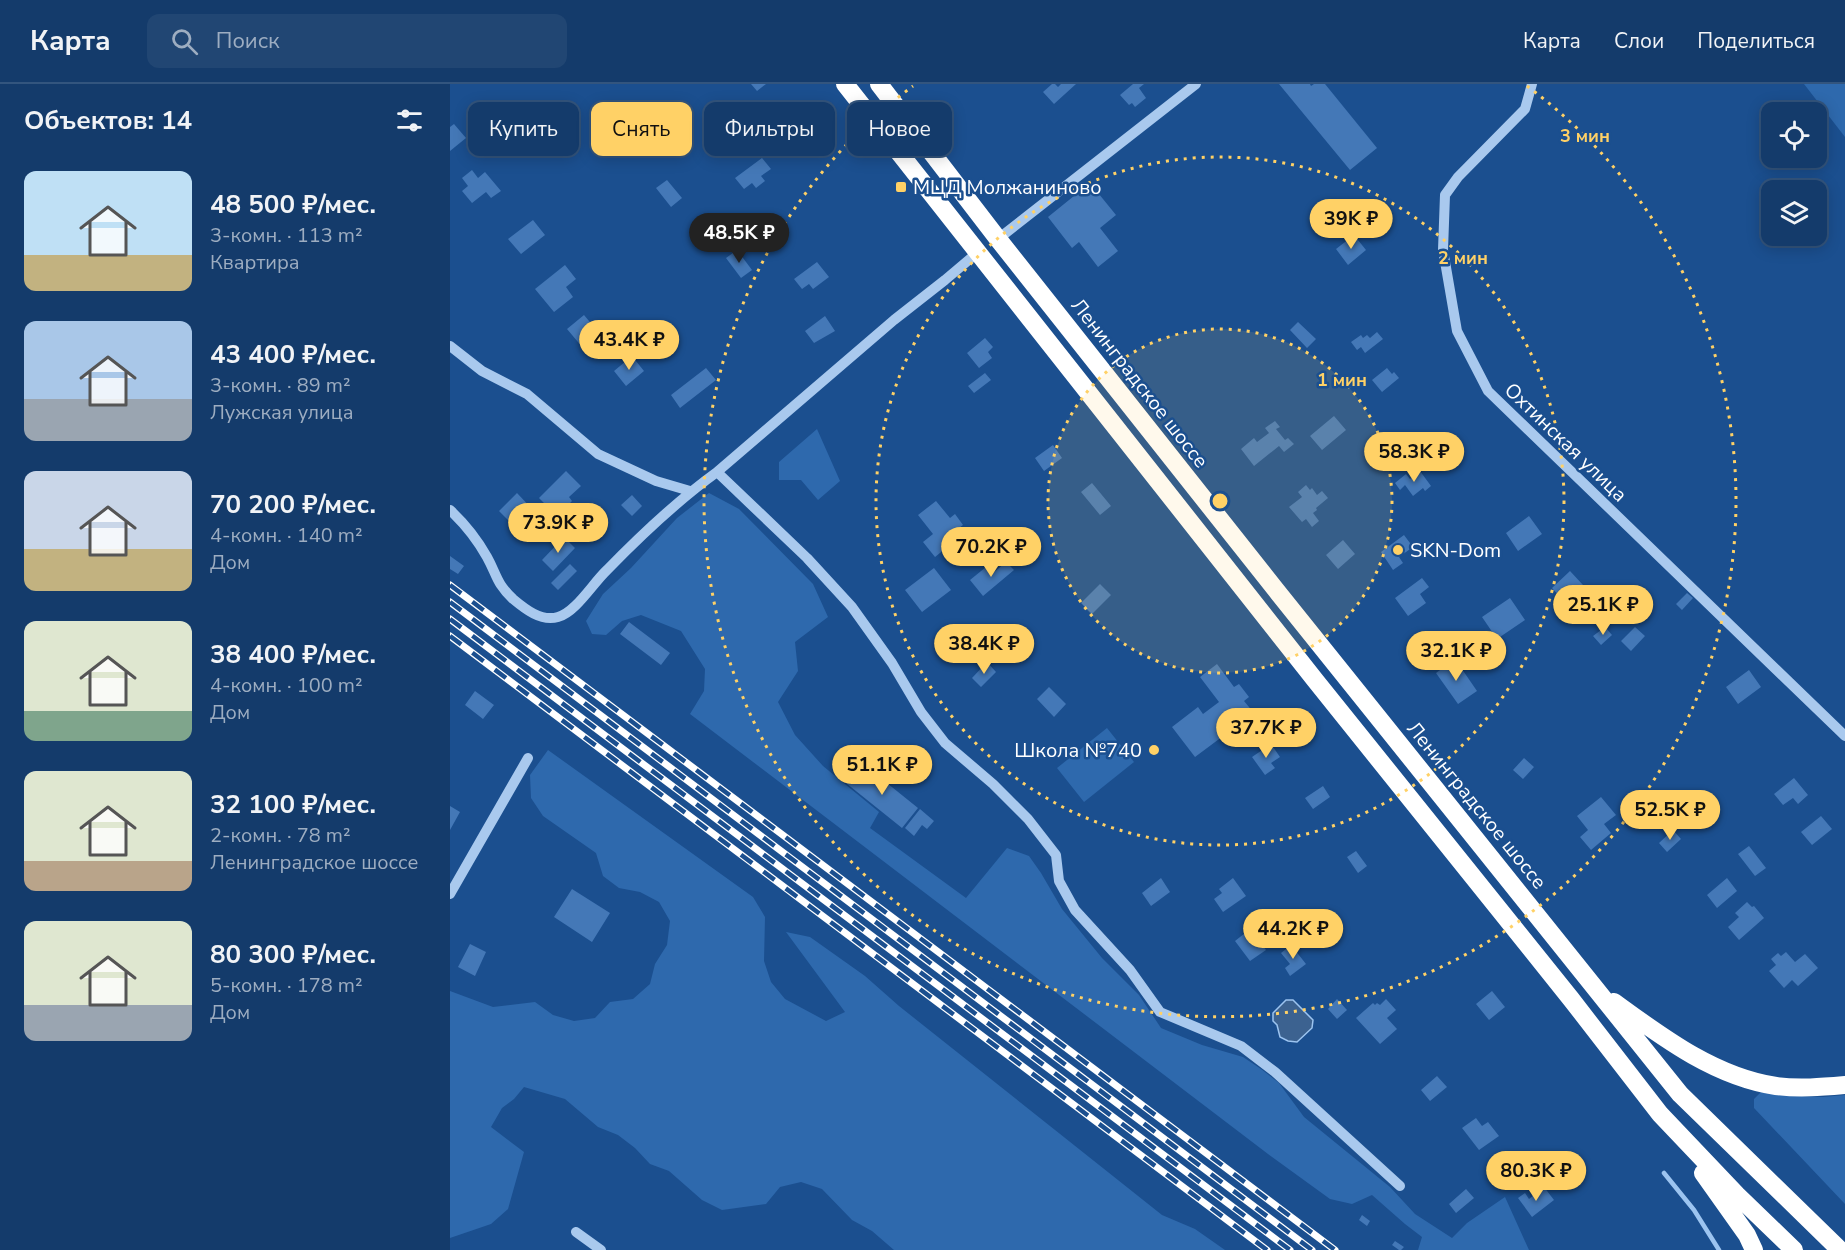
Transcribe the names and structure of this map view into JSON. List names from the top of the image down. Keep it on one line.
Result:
{"streets":{"highway":["Ленинградское шоссе"],"street":["Охтинская улица"]},"places":{"transit":["МЦД Молжаниново"],"other":["SKN-Dom","Школа №740"]},"page":{"header":"Карта","search":"Поиск","nav":["Карта","Слои","Поделиться"],"heading":"Объектов: 14","chip":["Купить","Снять","Фильтры","Новое"],"list":[{"name":"48 500 ₽/мес.","note":"3-комн. · 113 m² · Квартира"},{"name":"43 400 ₽/мес.","note":"3-комн. · 89 m² · Лужская улица"},{"name":"70 200 ₽/мес.","note":"4-комн. · 140 m² · Дом"},{"name":"38 400 ₽/мес.","note":"4-комн. · 100 m² · Дом"},{"name":"32 100 ₽/мес.","note":"2-комн. · 78 m² · Ленинградское шоссе"},{"name":"80 300 ₽/мес.","note":"5-комн. · 178 m² · Дом"}],"price":["39K ₽","48.5K ₽","43.4K ₽","58.3K ₽","73.9K ₽","70.2K ₽","25.1K ₽","38.4K ₽","32.1K ₽","37.7K ₽","51.1K ₽","52.5K ₽","44.2K ₽","80.3K ₽"]},"rings":["3 мин","2 мин","1 мин"]}
